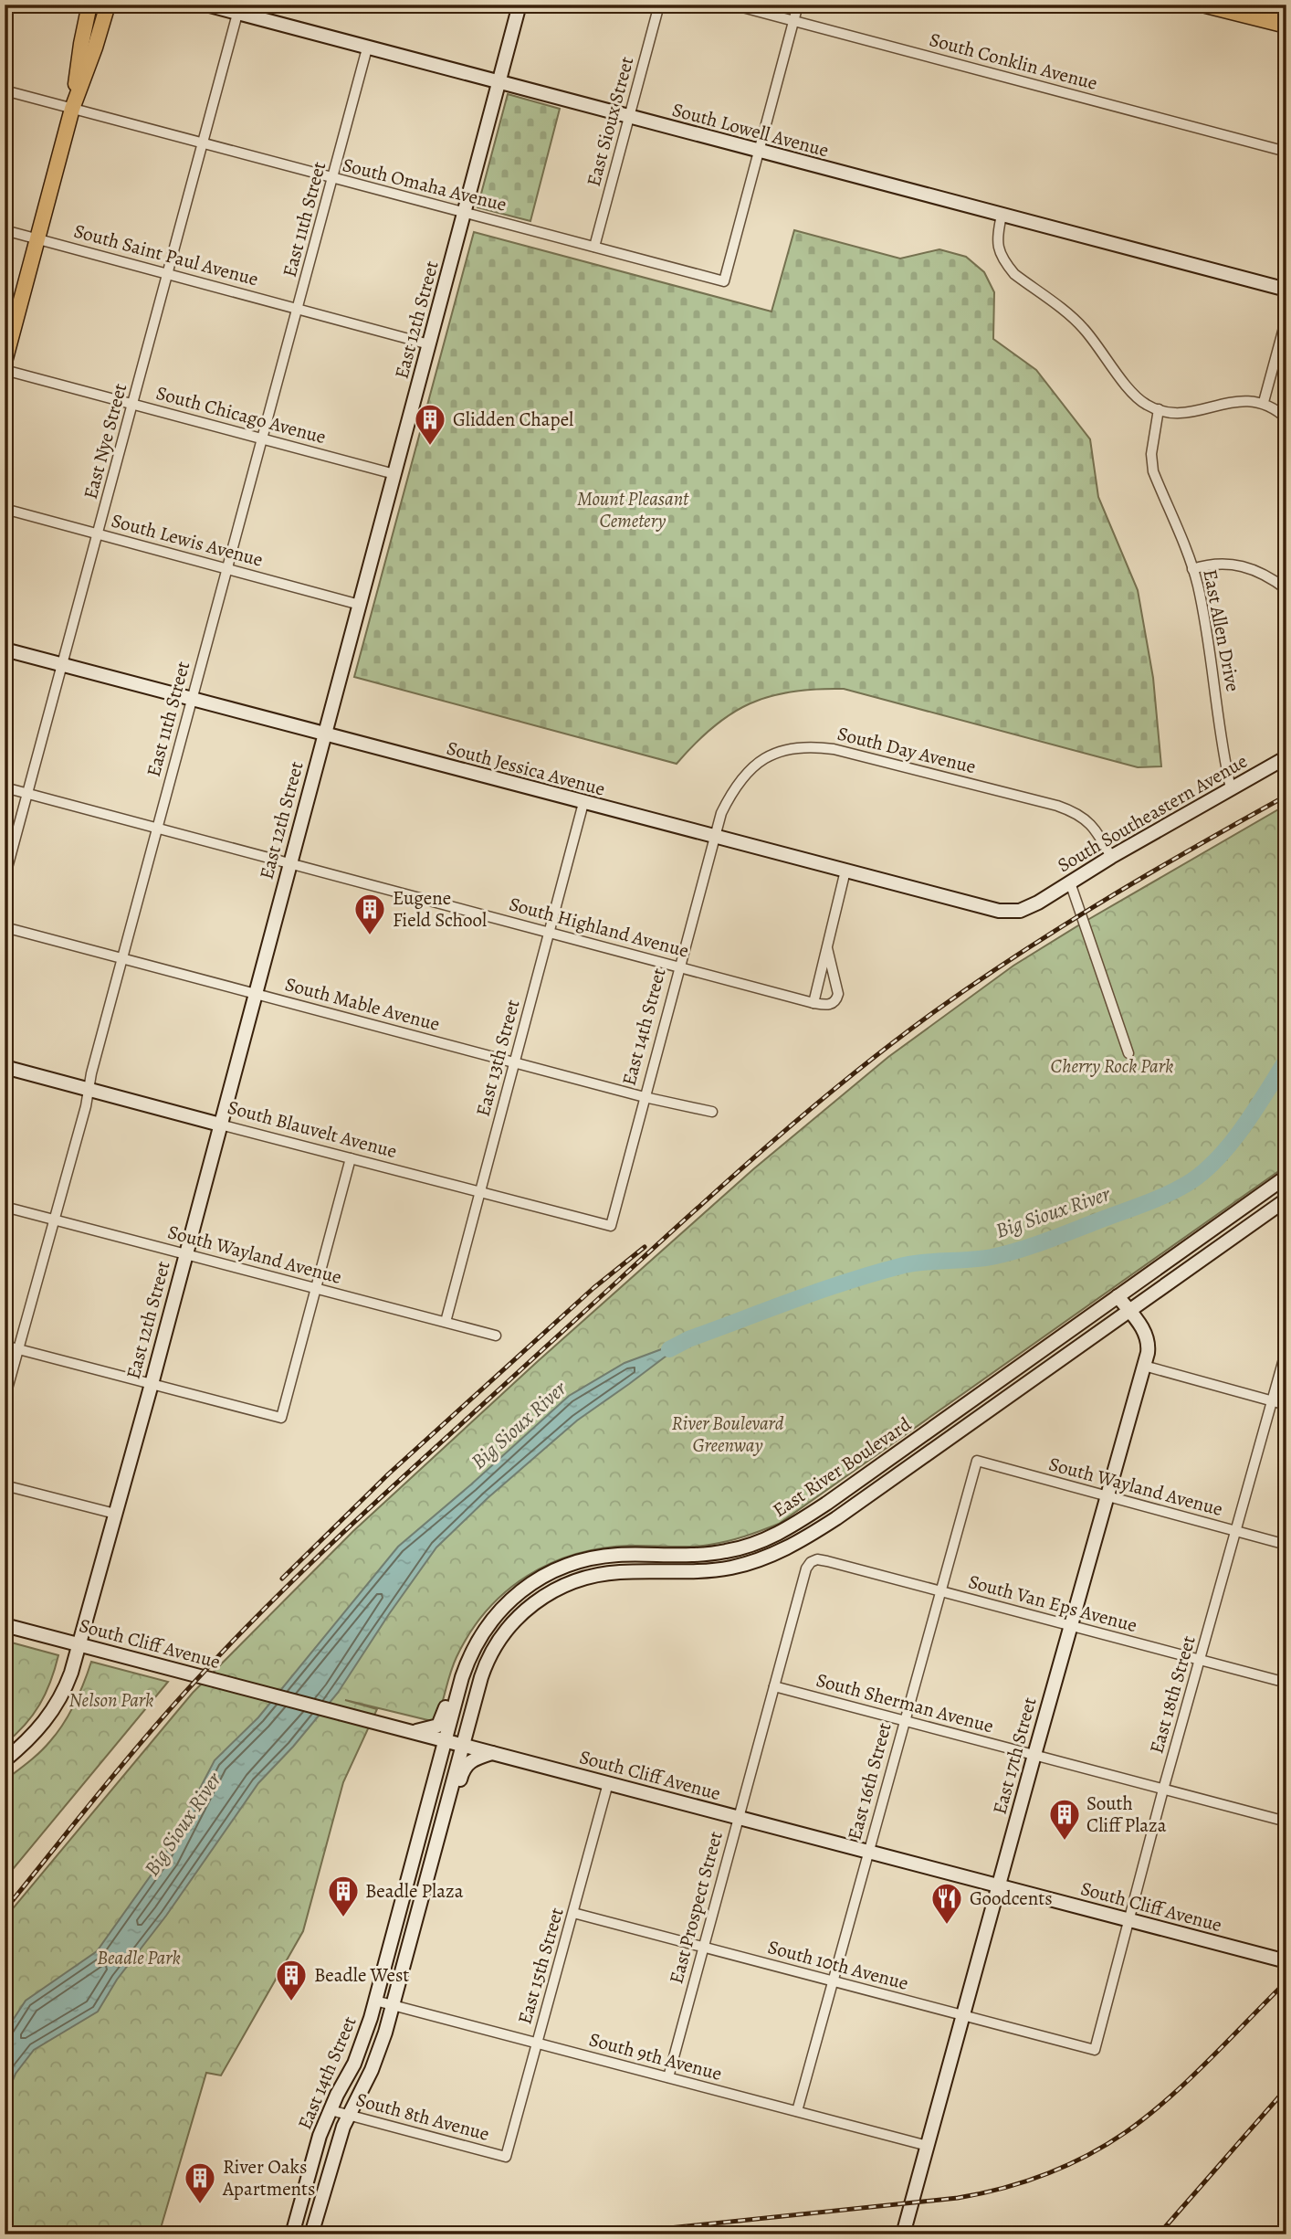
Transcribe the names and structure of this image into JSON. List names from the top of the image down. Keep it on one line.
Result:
{"streets":{"street":["South Conklin Avenue","East Sioux Street","South Lowell Avenue","South Omaha Avenue","East 11th Street","South Saint Paul Avenue","East 12th Street","South Chicago Avenue","East Nye Street","South Lewis Avenue","East Allen Drive","South Day Avenue","South Jessica Avenue","South Southeastern Avenue","South Highland Avenue","South Mable Avenue","East 14th Street","East 13th Street","South Blauvelt Avenue","South Wayland Avenue","East River Boulevard","South Van Eps Avenue","South Cliff Avenue","East 18th Street","South Sherman Avenue","East 17th Street","East 16th Street","East Prospect Street","South 10th Avenue","East 15th Street","South 9th Avenue","South 8th Avenue"]},"crossings":[["East Sioux Street","South Lowell Avenue"],["East Sioux Street","South Omaha Avenue"],["South Lowell Avenue","South Omaha Avenue"],["South Lowell Avenue","East 11th Street"],["South Lowell Avenue","East 12th Street"],["South Lowell Avenue","East Nye Street"],["South Omaha Avenue","East 11th Street"],["South Omaha Avenue","East 12th Street"],["South Omaha Avenue","East Nye Street"],["East 11th Street","South Saint Paul Avenue"],["East 11th Street","South Chicago Avenue"],["East 11th Street","South Lewis Avenue"],["East 11th Street","South Jessica Avenue"],["East 11th Street","South Highland Avenue"],["East 11th Street","South Mable Avenue"],["East 11th Street","South Blauvelt Avenue"],["East 11th Street","South Wayland Avenue"],["South Saint Paul Avenue","East 12th Street"],["South Saint Paul Avenue","East Nye Street"],["East 12th Street","South Chicago Avenue"],["East 12th Street","South Lewis Avenue"],["East 12th Street","South Jessica Avenue"],["East 12th Street","South Highland Avenue"],["East 12th Street","South Mable Avenue"],["East 12th Street","South Blauvelt Avenue"],["East 12th Street","South Wayland Avenue"],["East 12th Street","South Cliff Avenue"],["South Chicago Avenue","East Nye Street"],["East Nye Street","South Lewis Avenue"],["East Nye Street","South Jessica Avenue"],["East Nye Street","South Highland Avenue"],["East Allen Drive","South Southeastern Avenue"],["South Day Avenue","South Jessica Avenue"],["South Day Avenue","South Southeastern Avenue"],["South Day Avenue","East 14th Street"],["South Jessica Avenue","South Southeastern Avenue"],["South Jessica Avenue","East 14th Street"],["South Jessica Avenue","East 13th Street"],["South Highland Avenue","East 14th Street"],["South Highland Avenue","East 13th Street"],["South Mable Avenue","East 14th Street"],["South Mable Avenue","East 13th Street"],["East 14th Street","South Blauvelt Avenue"],["East 14th Street","East River Boulevard"],["East 14th Street","South Cliff Avenue"],["East 14th Street","South 9th Avenue"],["East 14th Street","South 8th Avenue"],["East 13th Street","South Blauvelt Avenue"],["East 13th Street","South Wayland Avenue"],["South Wayland Avenue","East 18th Street"],["South Wayland Avenue","East 17th Street"],["South Wayland Avenue","East 16th Street"],["East River Boulevard","South Cliff Avenue"],["East River Boulevard","East 17th Street"],["South Van Eps Avenue","East 18th Street"],["South Van Eps Avenue","East 17th Street"],["South Van Eps Avenue","East 16th Street"],["South Van Eps Avenue","East Prospect Street"],["South Cliff Avenue","East 18th Street"],["South Cliff Avenue","East 17th Street"],["South Cliff Avenue","East 16th Street"],["South Cliff Avenue","East Prospect Street"],["South Cliff Avenue","East 15th Street"],["East 18th Street","South Sherman Avenue"],["East 18th Street","South 10th Avenue"],["South Sherman Avenue","East 17th Street"],["South Sherman Avenue","East 16th Street"],["South Sherman Avenue","East Prospect Street"],["East 17th Street","South 10th Avenue"],["East 17th Street","South 9th Avenue"],["East 16th Street","South 10th Avenue"],["East 16th Street","South 9th Avenue"],["East Prospect Street","South 10th Avenue"],["East Prospect Street","South 9th Avenue"],["South 10th Avenue","East 15th Street"],["East 15th Street","South 9th Avenue"],["East 15th Street","South 8th Avenue"]],"water":["Big Sioux River"],"parks":["Mount Pleasant Cemetery","Cherry Rock Park","River Boulevard Greenway","Nelson Park","Beadle Park"],"places":{"building":["Glidden Chapel","Eugene Field School","South Cliff Plaza","Beadle Plaza","Beadle West","River Oaks Apartments"],"restaurant":["Goodcents"]}}
